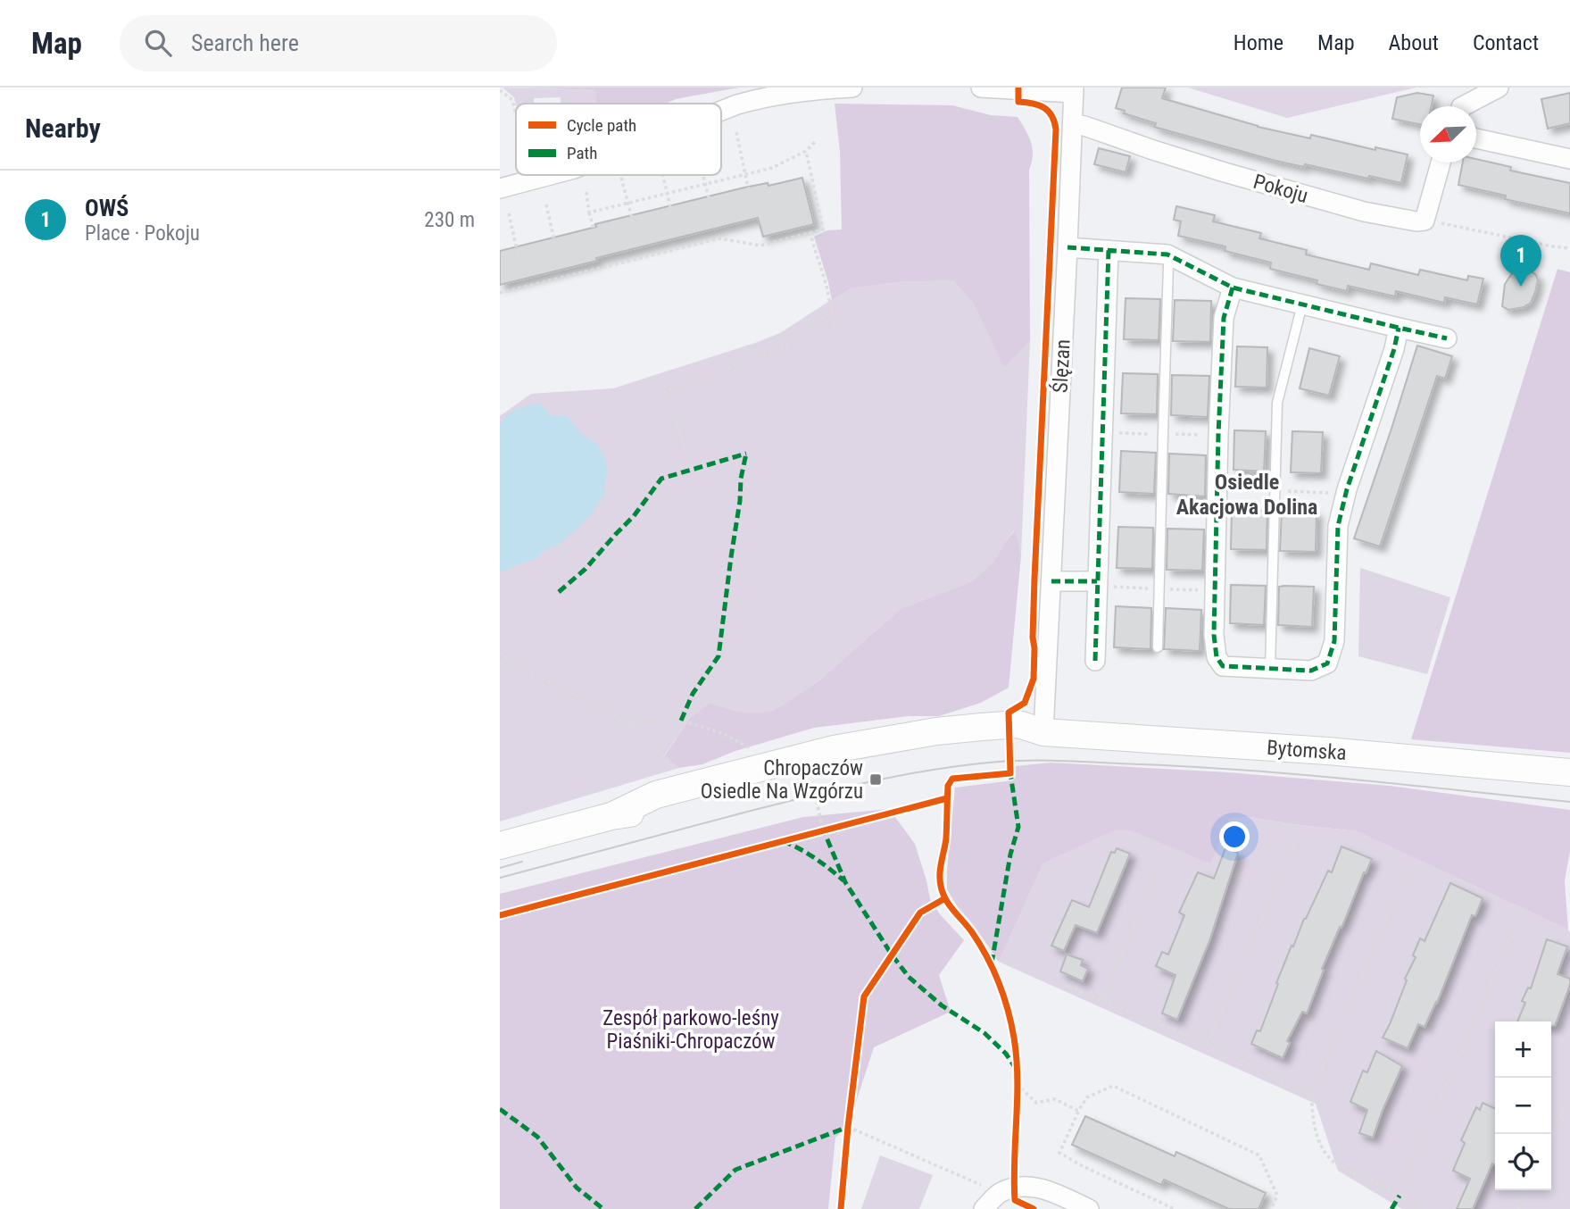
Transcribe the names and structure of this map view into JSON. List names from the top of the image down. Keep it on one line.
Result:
{"streets":{"main road":["Bytomska"],"street":["Pokoju","Ślęzan"]},"crossings":[["Pokoju","Ślęzan"],["Ślęzan","Bytomska"]],"districts":["Osiedle Akacjowa Dolina"],"parks":["Zespół parkowo-leśny Piaśniki-Chropaczów"],"places":{"transit":["Chropaczów Osiedle Na Wzgórzu"]},"legend":["Cycle path","Path"],"north":"bottom left","page":{"header":"Map","search":"Search here","nav":["Home","Map","About","Contact"],"heading":"Nearby","list":[{"mark":"1","name":"OWŚ","note":"Place · Pokoju","value":"230 m"}],"pins":"1","map_buttons":["+","−"]}}
